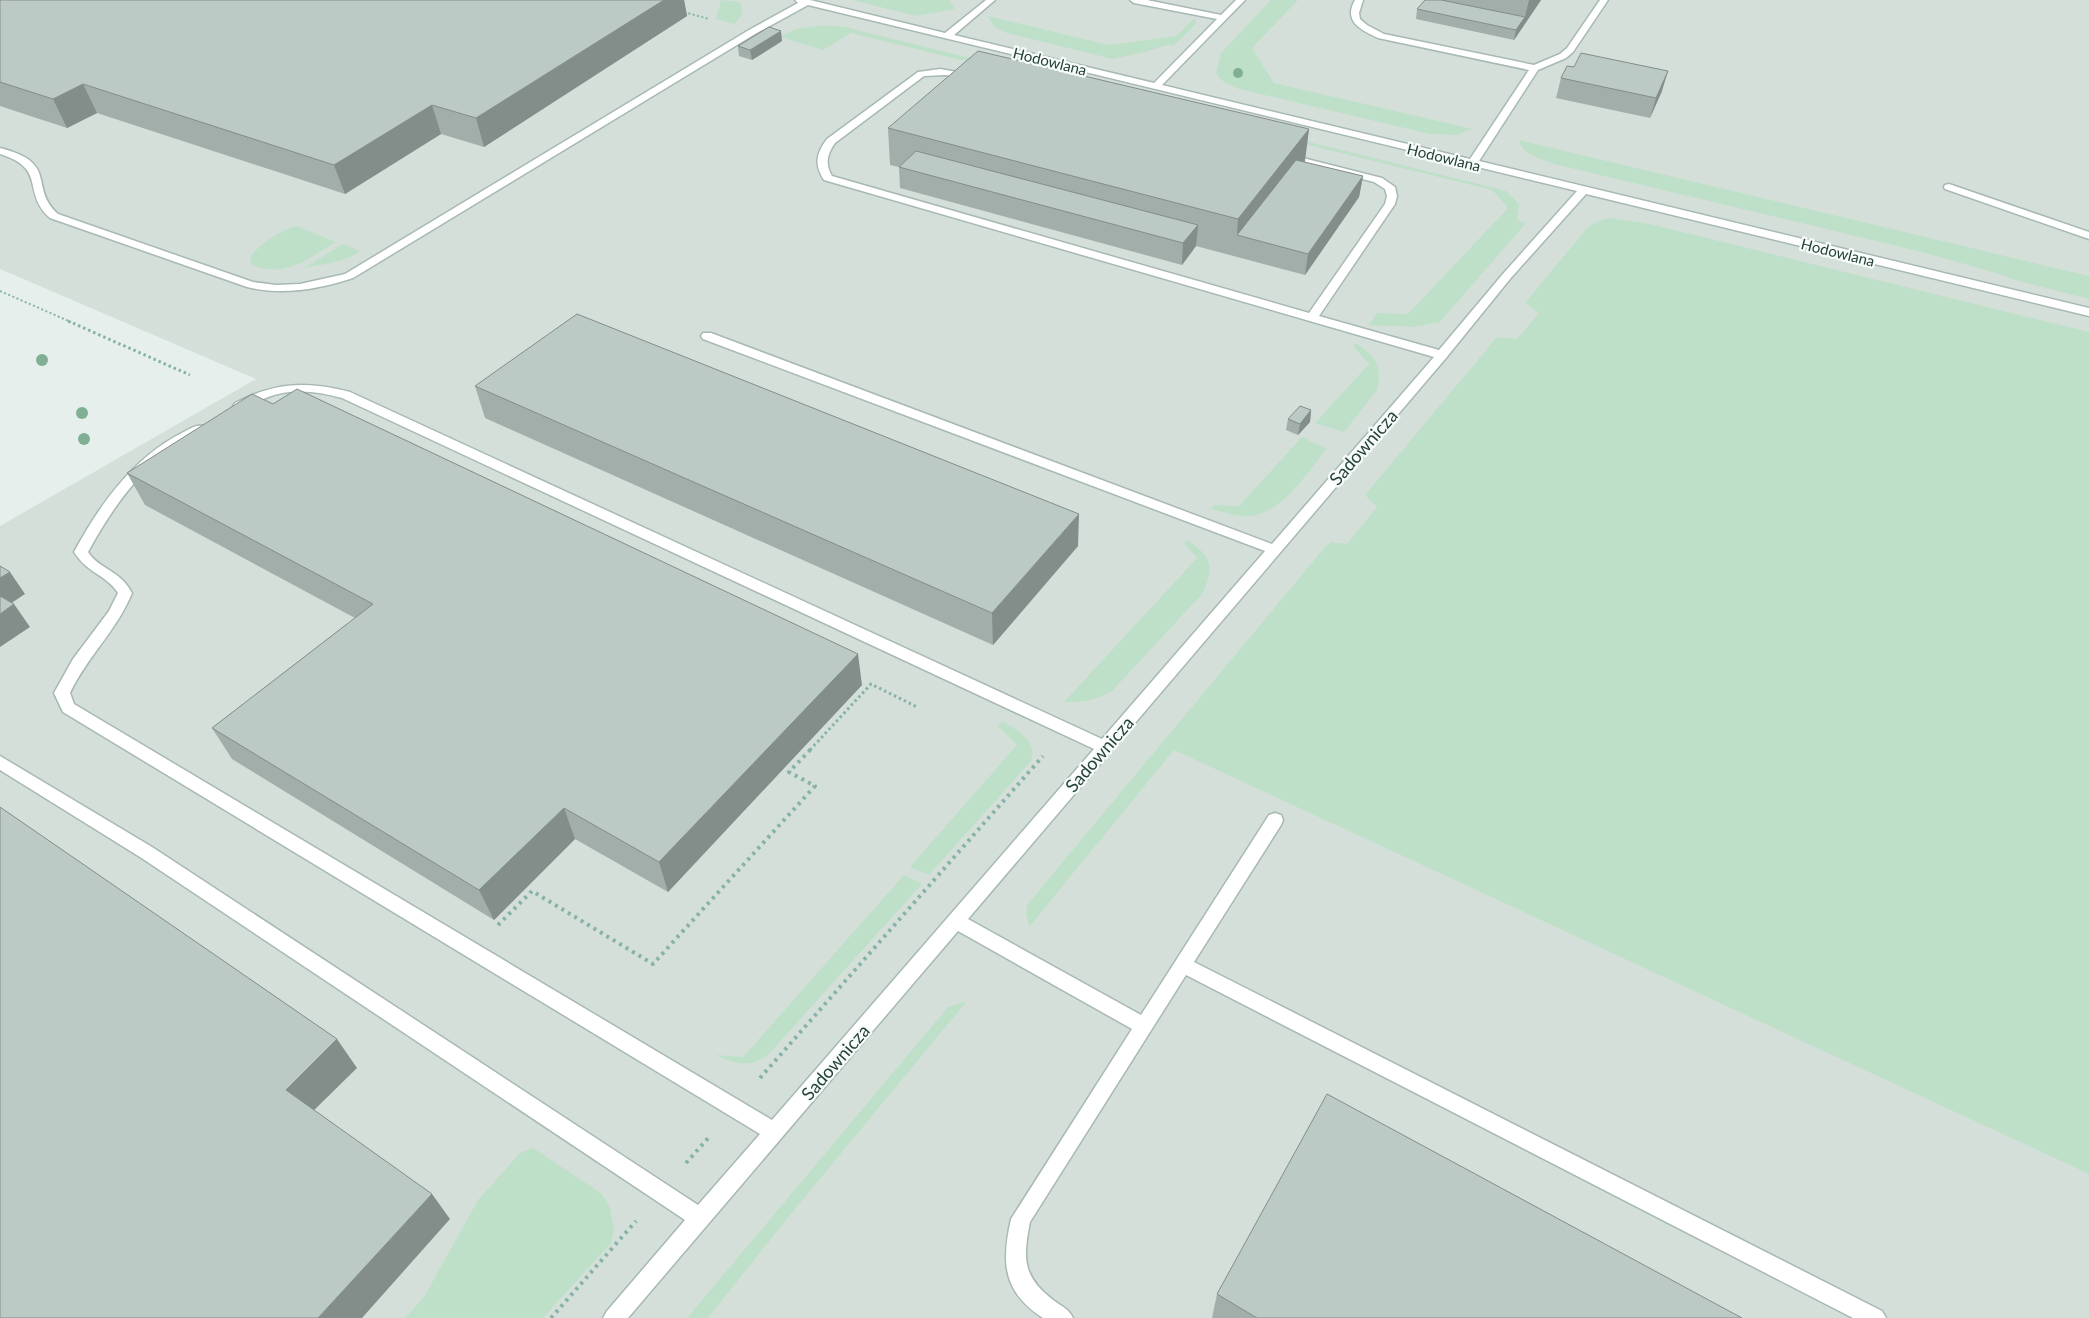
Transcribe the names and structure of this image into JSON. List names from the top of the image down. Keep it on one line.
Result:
{"streets":{"street":["Hodowlana","Sadownicza"]},"crossings":[["Hodowlana","Sadownicza"]]}
